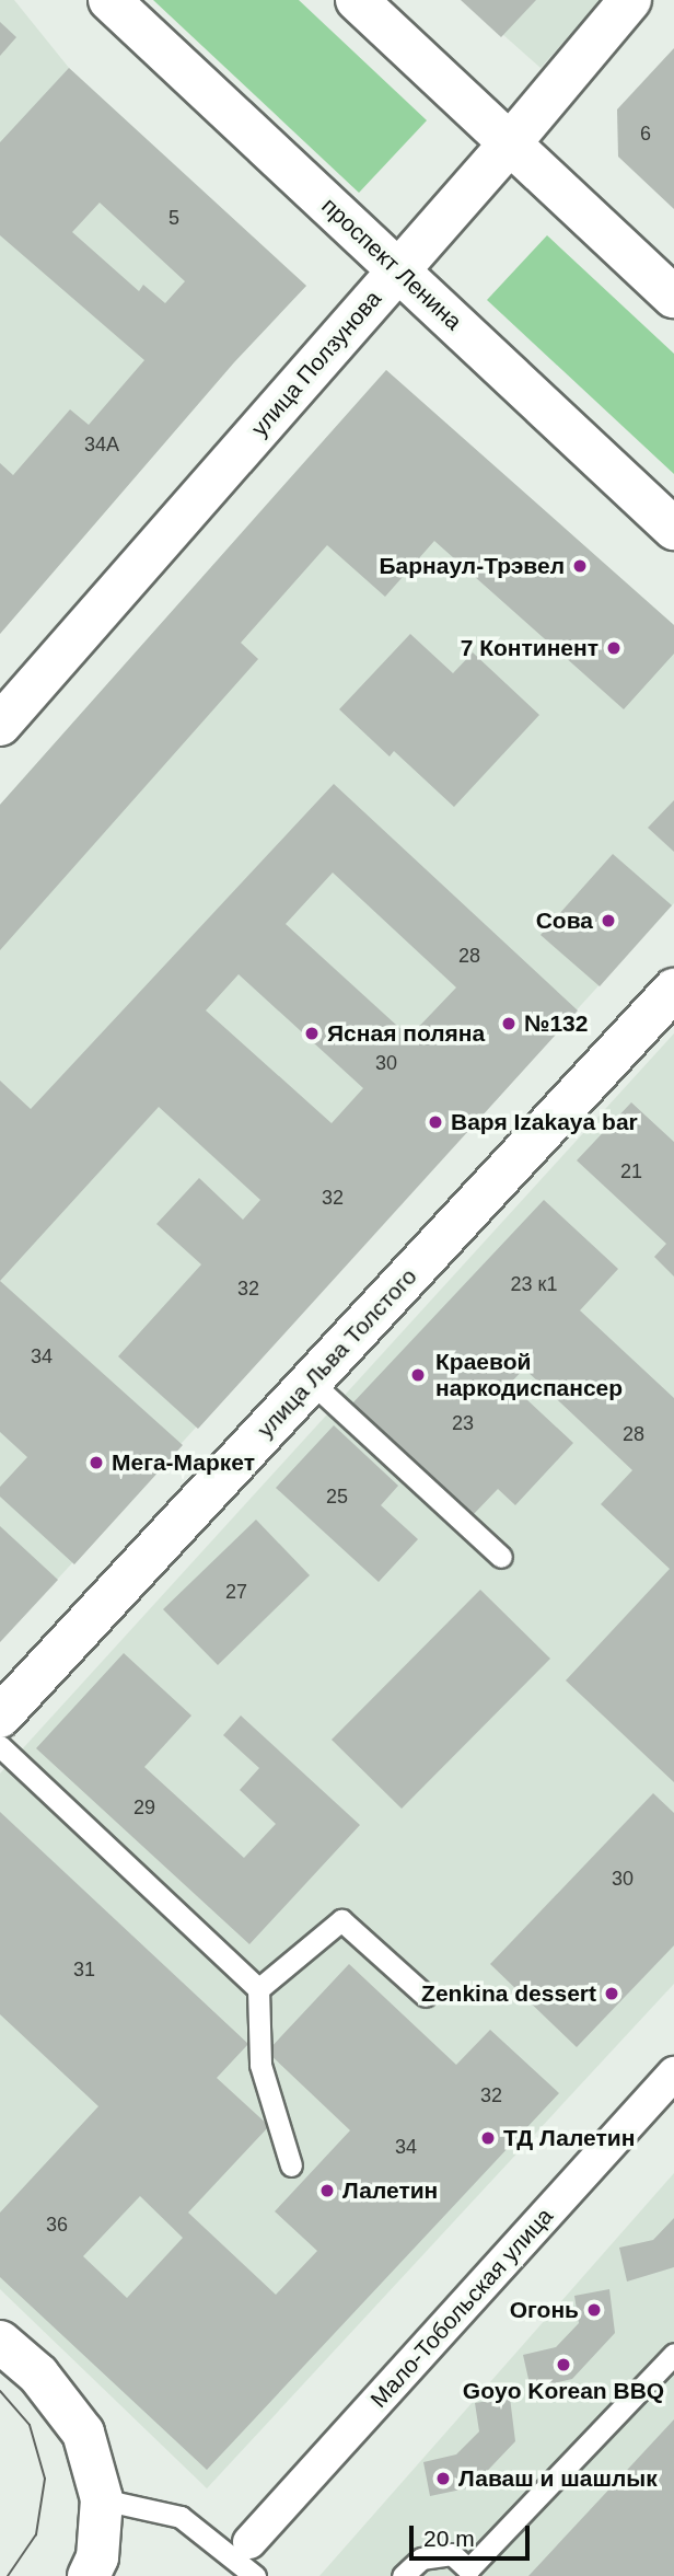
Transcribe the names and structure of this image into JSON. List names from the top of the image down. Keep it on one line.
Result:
{"streets":{"street":["проспект Ленина","улица Ползунова","улица Льва Толстого","Мало-Тобольская улица"]},"crossings":[["проспект Ленина","улица Ползунова"]],"places":["Барнаул-Трэвел","7 Континент","Сова","№132","Ясная поляна","Варя Izakaya bar","Краевой наркодиспансер","Мега-Маркет","Zenkina dessert","ТД Лалетин","Лалетин","Огонь","Goyo Korean BBQ","Лаваш и шашлык"],"house_numbers":["6","5","34А","28","30","21","32","23 к1","32","34","23","28","25","27","29","30","31","32","34","36"],"scale_bar":"20 m"}
